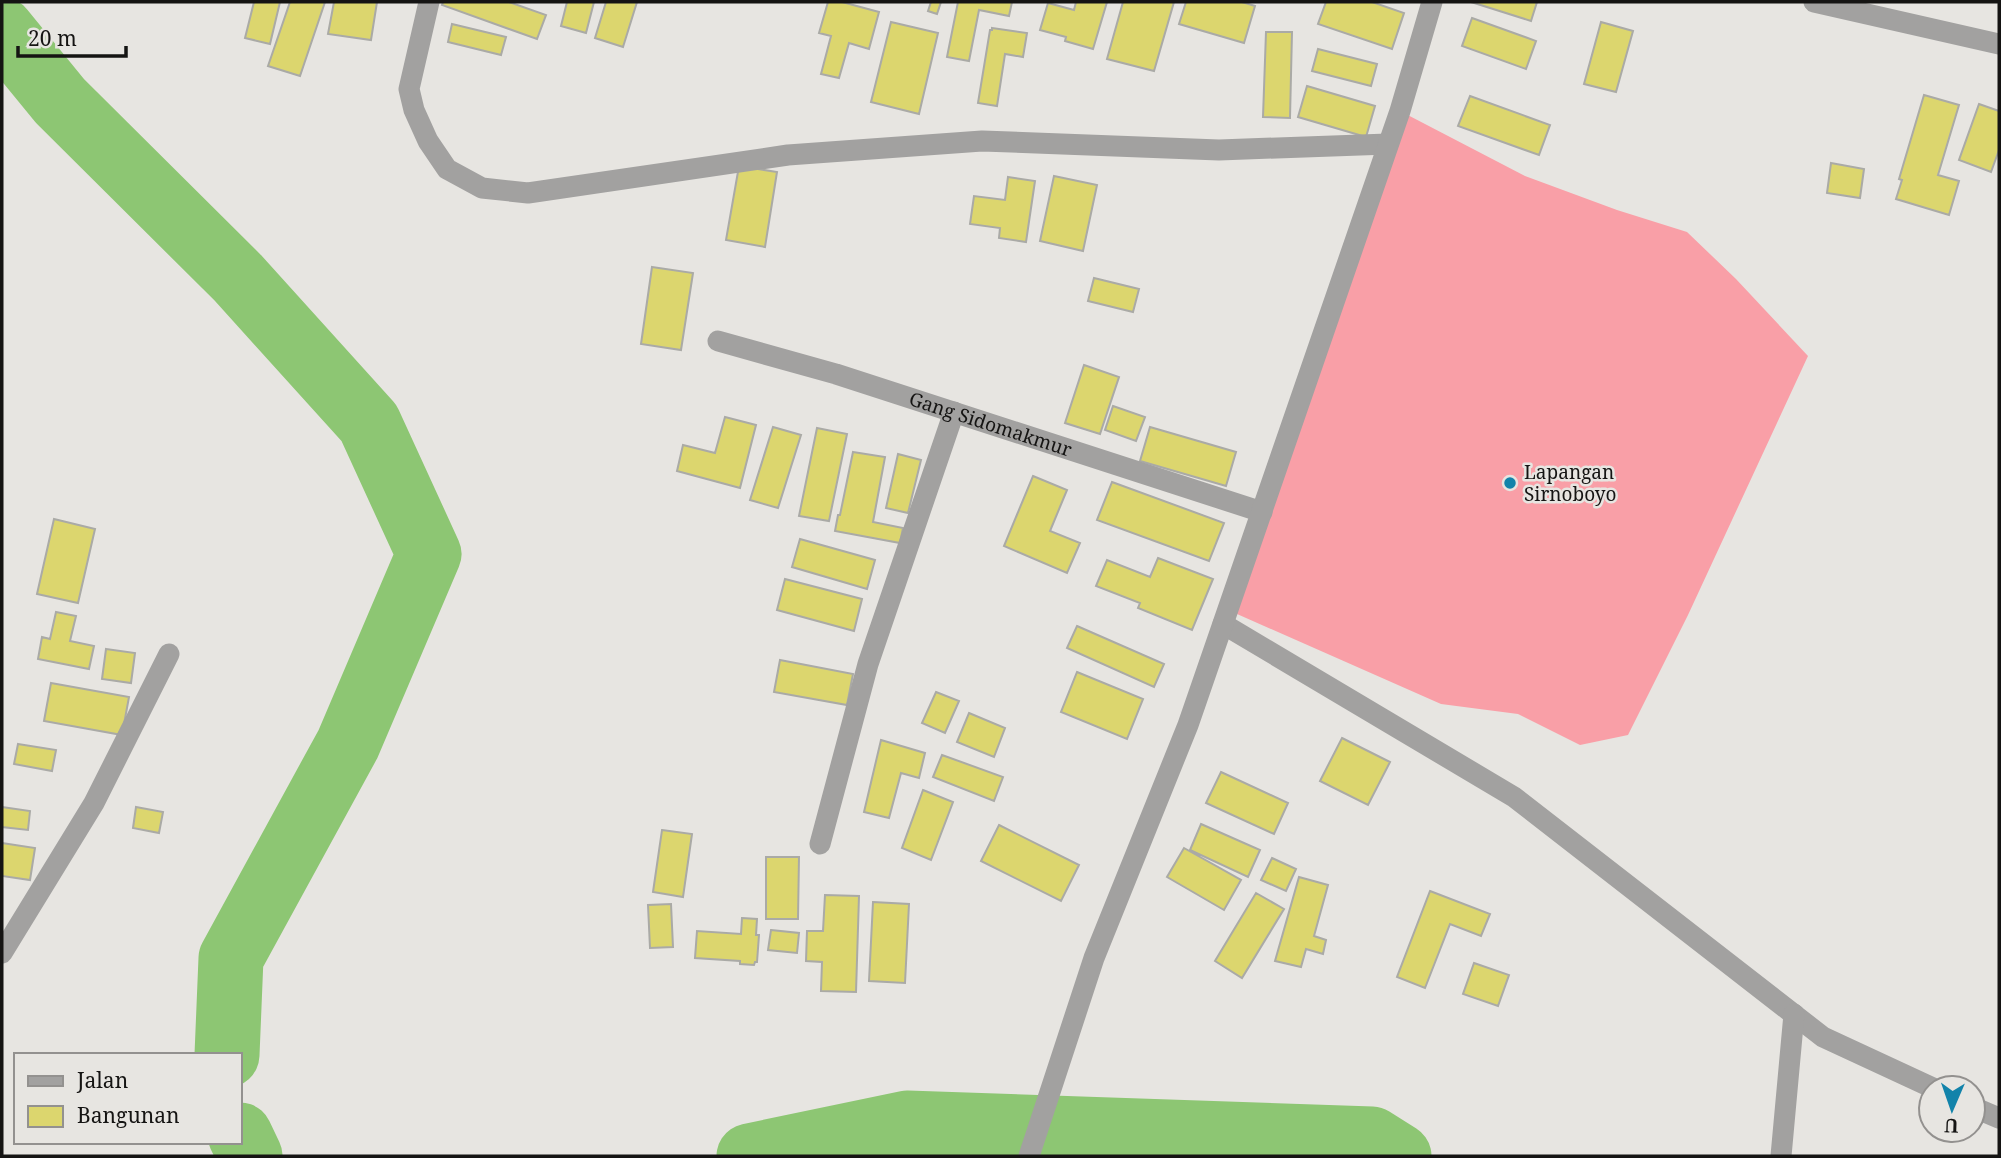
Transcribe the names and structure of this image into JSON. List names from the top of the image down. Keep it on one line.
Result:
{"streets":{"street":["Gang Sidomakmur"]},"places":["Lapangan Sirnoboyo"],"legend":["Jalan","Bangunan"],"scale_bar":"20 m","north":"bottom"}
